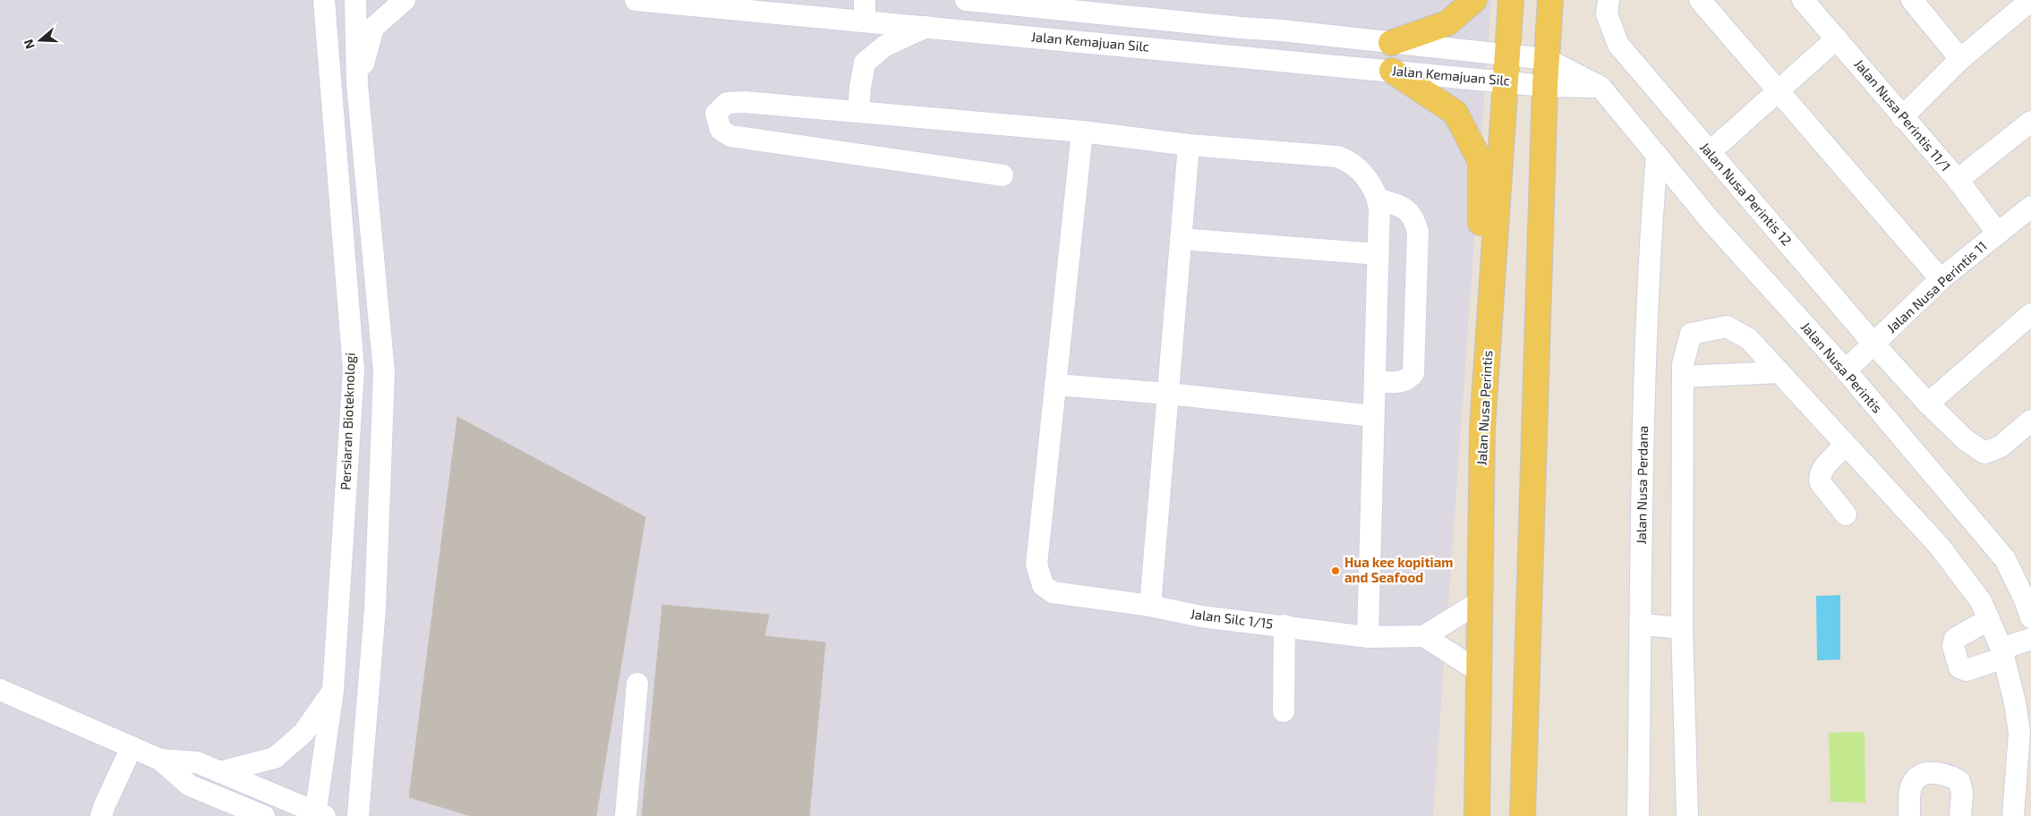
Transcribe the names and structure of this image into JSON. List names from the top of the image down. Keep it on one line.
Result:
{"streets":{"main road":["Jalan Nusa Perintis"],"street":["Jalan Kemajuan Silc","Jalan Nusa Perintis 11/1","Jalan Nusa Perintis 12","Jalan Nusa Perintis 11","Persiaran Bioteknologi","Jalan Nusa Perdana","Jalan Silc 1/15"]},"crossings":[["Jalan Kemajuan Silc","Jalan Nusa Perintis"],["Jalan Nusa Perintis 11/1","Jalan Nusa Perintis 11"],["Jalan Nusa Perintis 12","Jalan Nusa Perintis 11"],["Jalan Nusa Perintis 11","Jalan Nusa Perintis"],["Jalan Nusa Perintis","Jalan Nusa Perdana"]],"places":["Hua kee kopitiam and Seafood"],"north":"left"}
